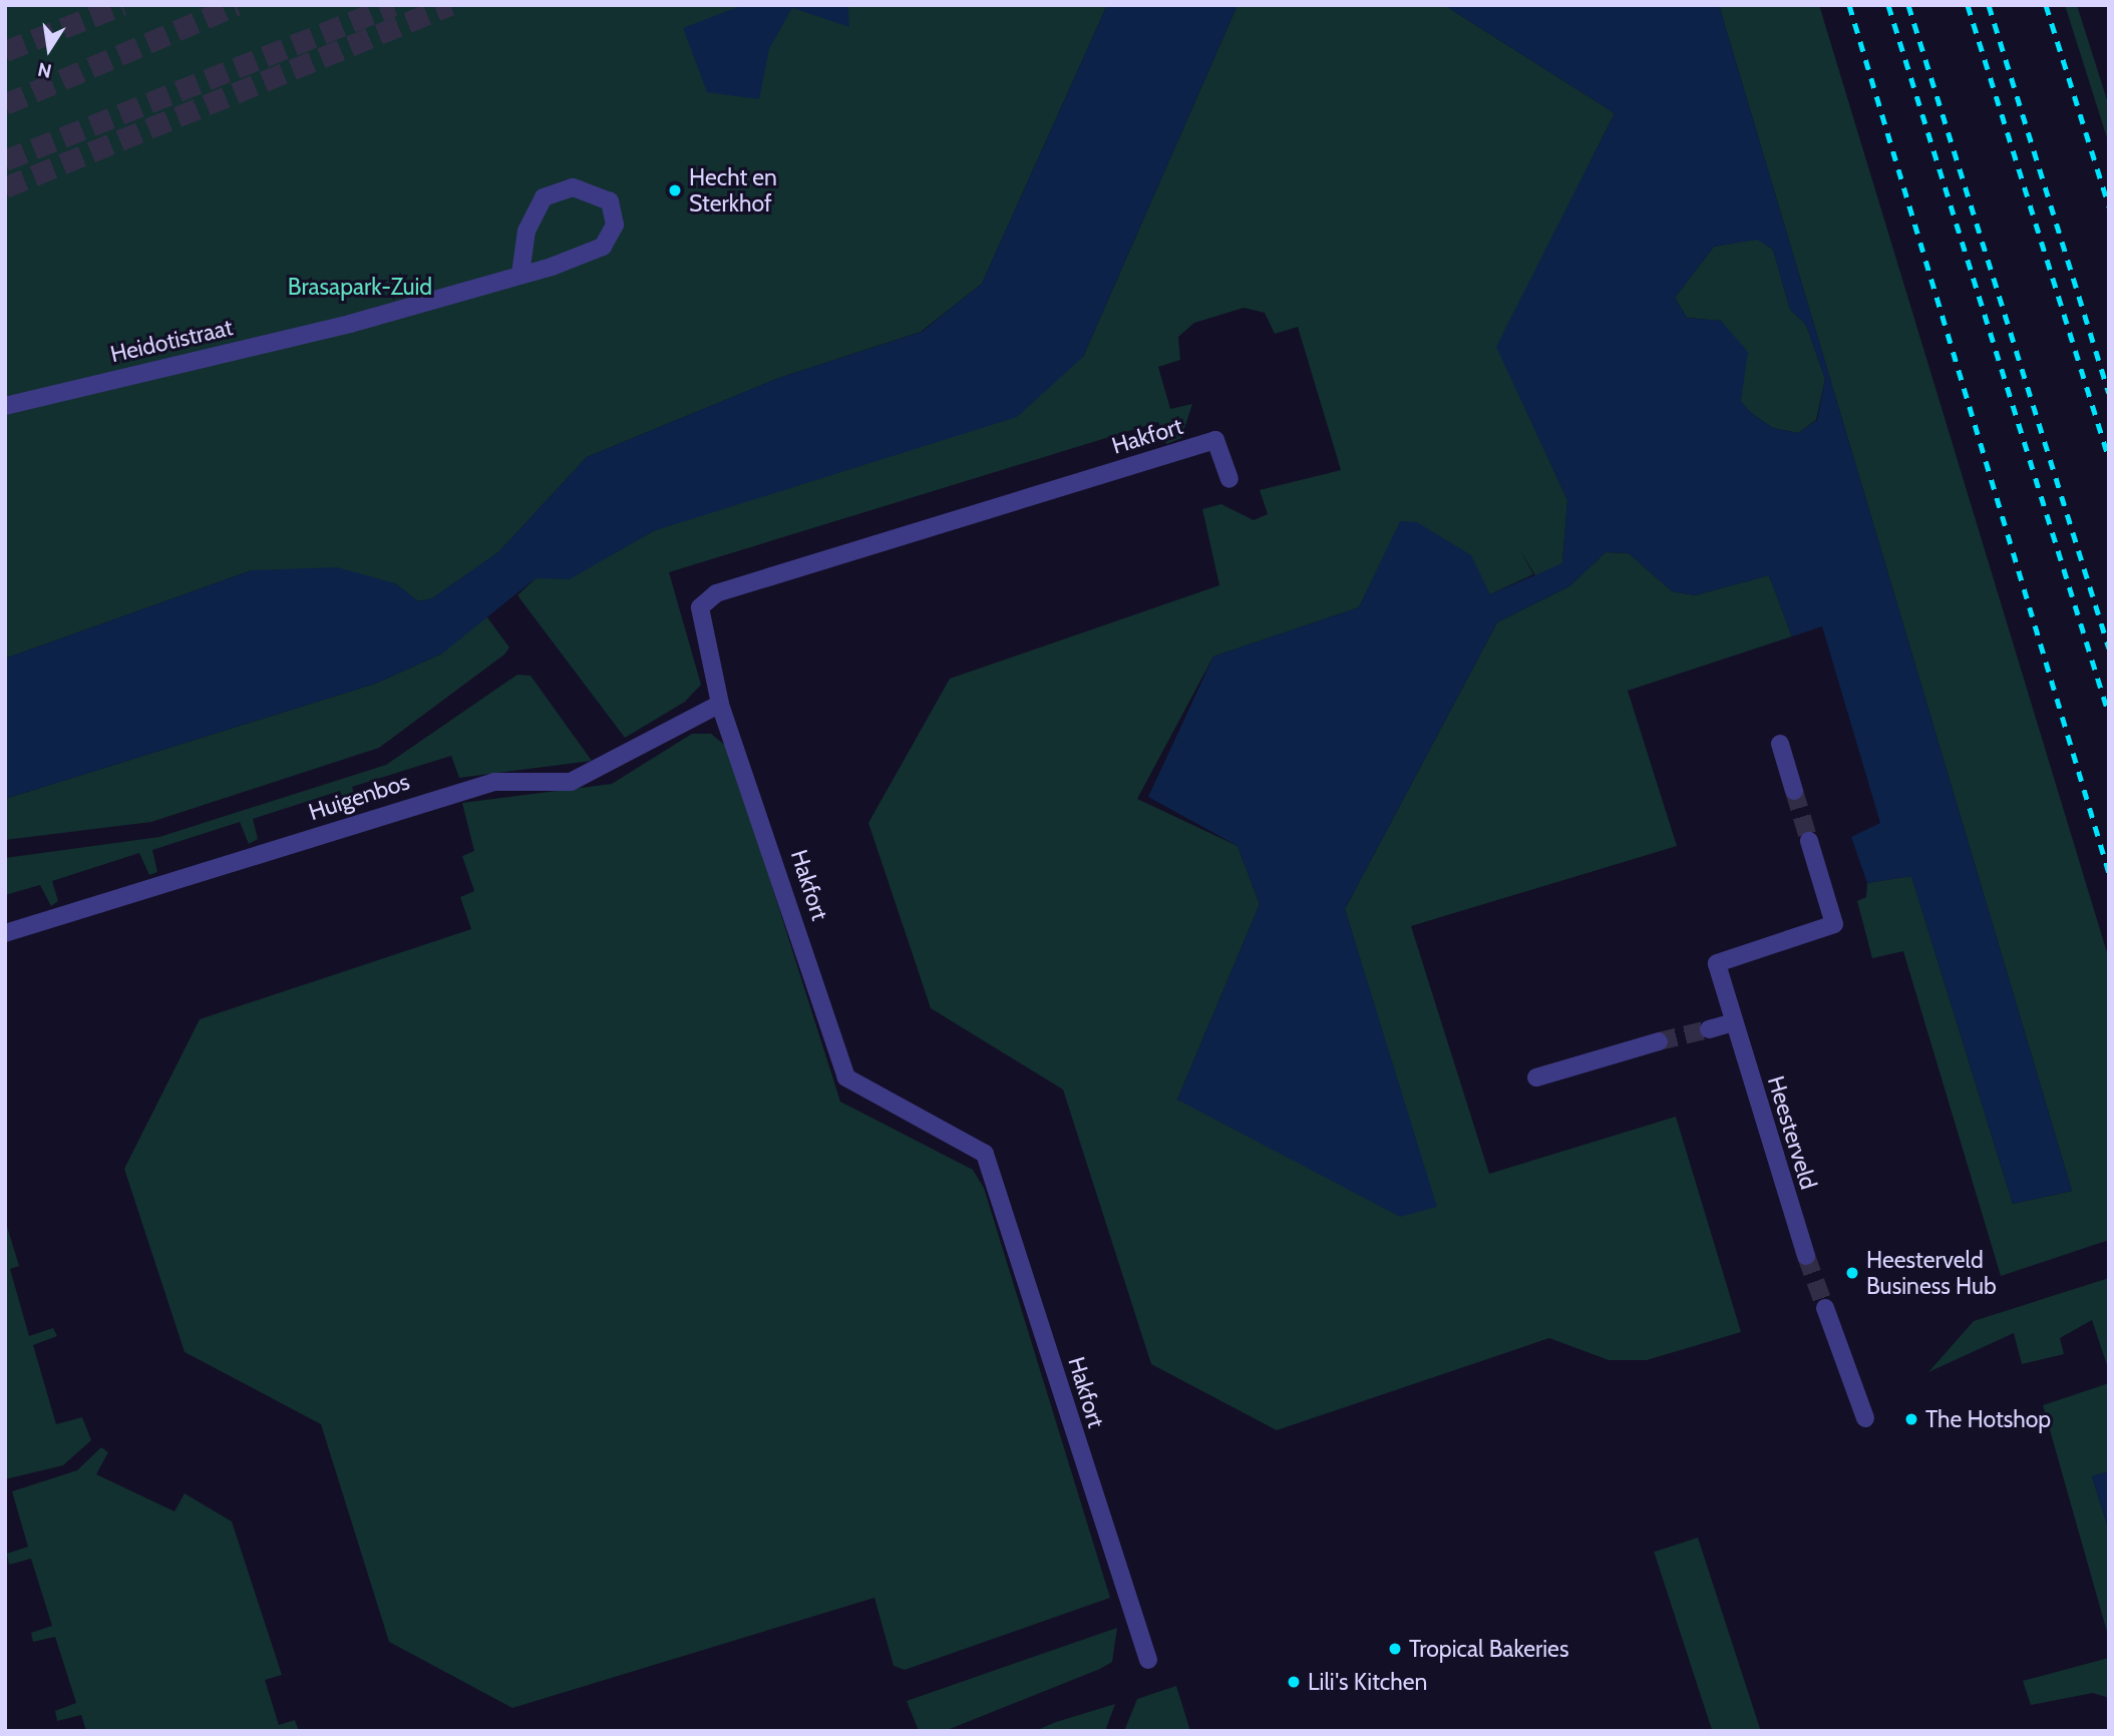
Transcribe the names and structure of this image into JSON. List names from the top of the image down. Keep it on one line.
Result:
{"streets":{"street":["Heidotistraat","Hakfort","Huigenbos","Heesterveld"]},"crossings":[["Hakfort","Huigenbos"]],"parks":["Brasapark-Zuid"],"places":["Hecht en Sterkhof","Heesterveld Business Hub","The Hotshop","Tropical Bakeries","Lili's Kitchen"],"north":"bottom"}
